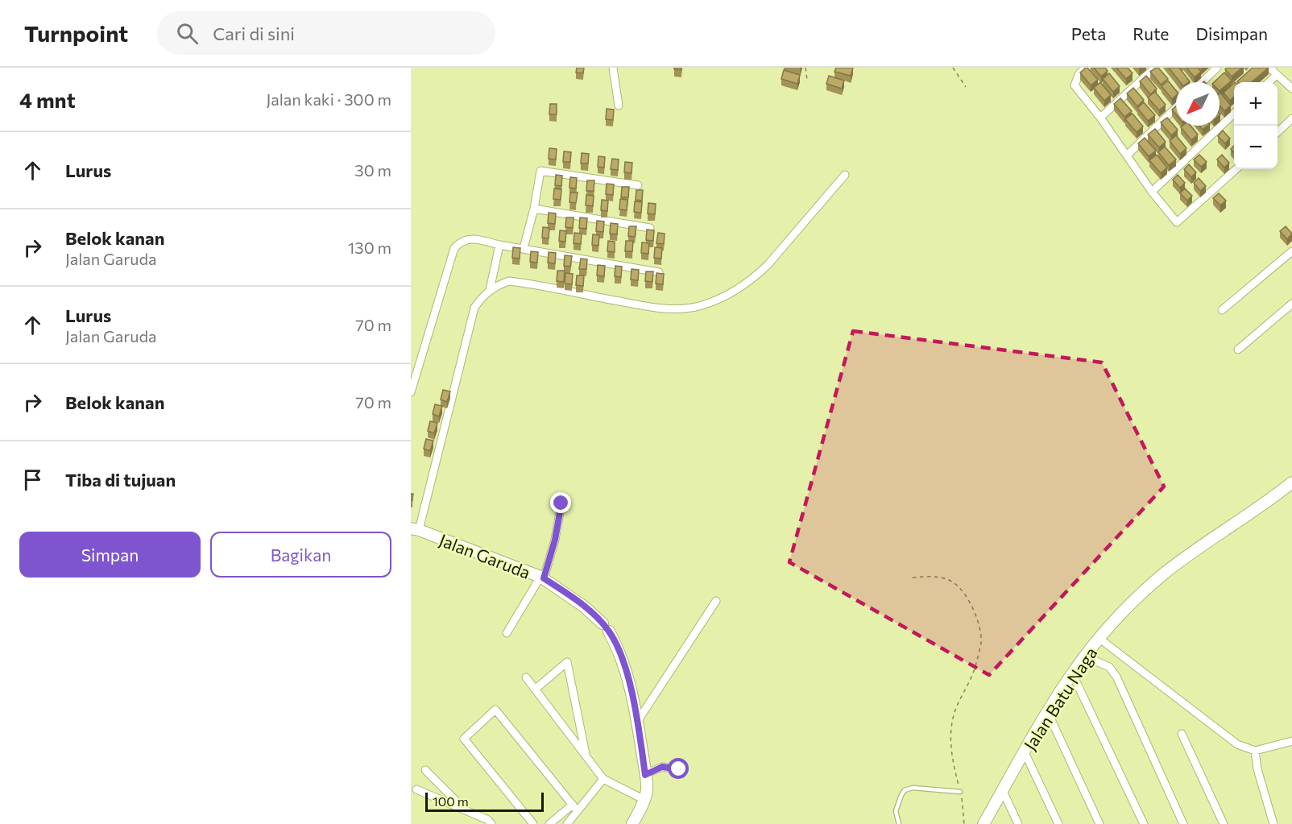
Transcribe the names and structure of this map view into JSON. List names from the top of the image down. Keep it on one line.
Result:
{"streets":{"street":["Jalan Garuda","Jalan Batu Naga"]},"scale_bar":"100 m","north":"bottom left","page":{"header":"Turnpoint","search":"Cari di sini","nav":["Peta","Rute","Disimpan"],"heading":["4 mnt","Jalan kaki · 300 m"],"map_buttons":["+","−"],"list":[["Lurus","30 m"],["Belok kanan","Jalan Garuda","130 m"],["Lurus","Jalan Garuda","70 m"],["Belok kanan","70 m"],"Tiba di tujuan"],"buttons":["Simpan","Bagikan"],"scale":"100 m"}}
